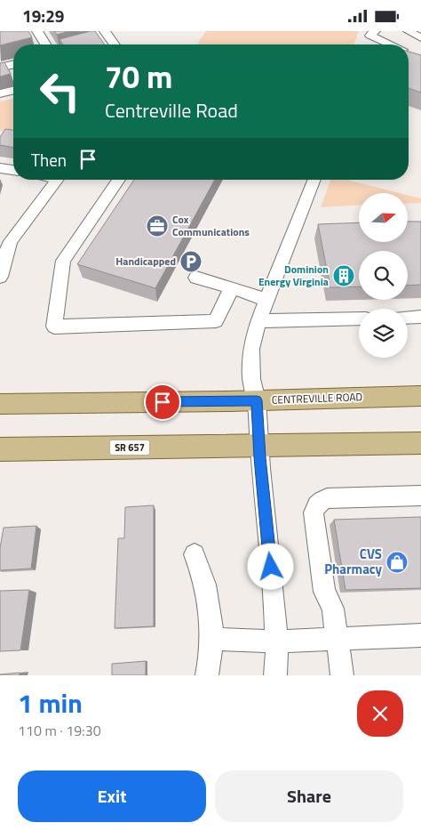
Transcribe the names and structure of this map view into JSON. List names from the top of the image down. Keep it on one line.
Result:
{"streets":{"main road":["CENTREVILLE ROAD","SR 657"]},"places":{"office":["Cox Communications"],"parking":["Handicapped"],"building":["Dominion Energy Virginia"],"shop":["CVS Pharmacy"]},"north":"right","page":{"status":"19:29","turn":["70 m","Centreville Road"],"then":"Then","heading":["1 min","110 m · 19:30"],"buttons":["Exit","Share"]}}
